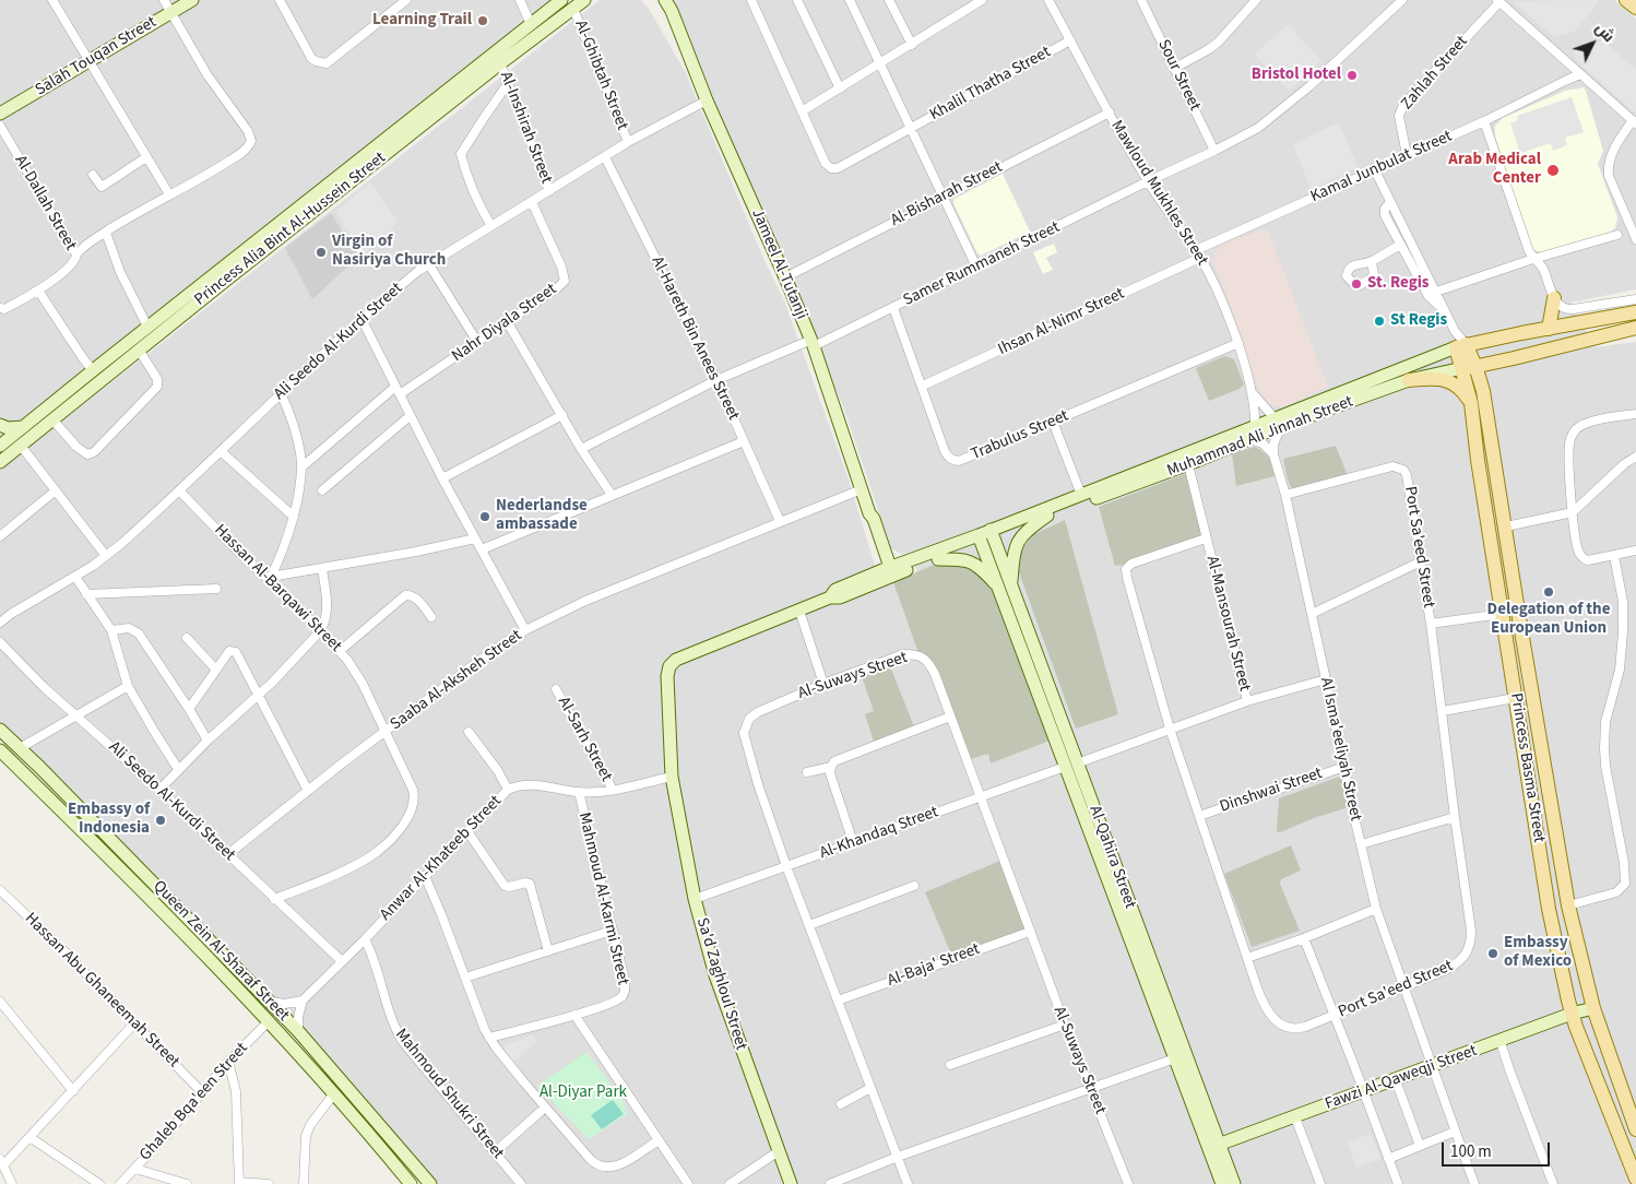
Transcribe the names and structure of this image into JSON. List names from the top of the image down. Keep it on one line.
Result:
{"streets":{"main road":["Salah Touqan Street","Princess Alia Bint Al-Hussein Street","Jameel Al-Tutanji","Muhammad Ali Jinnah Street","Princess Basma Street","Al-Qahira Street","Queen Zein Al-Sharaf Street","Sa'd Zaghloul Street","Fawzi Al-Qaweqji Street"],"street":["Zahlah Street","Al-Ghibtah Street","Sour Street","Khalil Thatha Street","Al-Inshirah Street","Kamal Junbulat Street","Mawloud Mukhles Street","Al-Bisharah Street","Al-Dallah Street","Samer Rummaneh Street","Ihsan Al-Nimr Street","Nahr Diyala Street","Al-Hareth Bin Anees Street","Ali Seedo Al-Kurdi Street","Trabulus Street","Port Sa'eed Street","Hassan Al-Barqawi Street","Al-Mansourah Street","Al-Suways Street","Saaba Al-Aksheh Street","Al-Sarh Street","Al Isma'eeliyah Street","Dinshwai Street","Al-Khandaq Street","Anwar Al-Khateeb Street","Mahmoud Al-Karmi Street","Al-Baja' Street","Hassan Abu Ghaneemah Street","Mahmoud Shukri Street","Ghaleb Bqa'een Street"]},"crossings":[["Zahlah Street","Kamal Junbulat Street"],["Al-Ghibtah Street","Princess Alia Bint Al-Hussein Street"],["Al-Ghibtah Street","Ali Seedo Al-Kurdi Street"],["Sour Street","Samer Rummaneh Street"],["Khalil Thatha Street","Mawloud Mukhles Street"],["Al-Inshirah Street","Princess Alia Bint Al-Hussein Street"],["Al-Inshirah Street","Ali Seedo Al-Kurdi Street"],["Kamal Junbulat Street","Mawloud Mukhles Street"],["Kamal Junbulat Street","Ihsan Al-Nimr Street"],["Mawloud Mukhles Street","Al-Bisharah Street"],["Mawloud Mukhles Street","Samer Rummaneh Street"],["Mawloud Mukhles Street","Ihsan Al-Nimr Street"],["Mawloud Mukhles Street","Trabulus Street"],["Mawloud Mukhles Street","Muhammad Ali Jinnah Street"],["Al-Bisharah Street","Jameel Al-Tutanji"],["Jameel Al-Tutanji","Samer Rummaneh Street"],["Jameel Al-Tutanji","Ali Seedo Al-Kurdi Street"],["Jameel Al-Tutanji","Muhammad Ali Jinnah Street"],["Jameel Al-Tutanji","Saaba Al-Aksheh Street"],["Samer Rummaneh Street","Al-Hareth Bin Anees Street"],["Samer Rummaneh Street","Trabulus Street"],["Ihsan Al-Nimr Street","Trabulus Street"],["Nahr Diyala Street","Ali Seedo Al-Kurdi Street"],["Al-Hareth Bin Anees Street","Ali Seedo Al-Kurdi Street"],["Al-Hareth Bin Anees Street","Saaba Al-Aksheh Street"],["Ali Seedo Al-Kurdi Street","Hassan Al-Barqawi Street"],["Ali Seedo Al-Kurdi Street","Saaba Al-Aksheh Street"],["Ali Seedo Al-Kurdi Street","Anwar Al-Khateeb Street"],["Muhammad Ali Jinnah Street","Al-Mansourah Street"],["Muhammad Ali Jinnah Street","Princess Basma Street"],["Muhammad Ali Jinnah Street","Al-Qahira Street"],["Port Sa'eed Street","Al-Mansourah Street"],["Port Sa'eed Street","Al Isma'eeliyah Street"],["Port Sa'eed Street","Dinshwai Street"],["Hassan Al-Barqawi Street","Saaba Al-Aksheh Street"],["Al-Mansourah Street","Al-Khandaq Street"],["Al-Mansourah Street","Al-Qahira Street"],["Al-Suways Street","Al-Khandaq Street"],["Al-Suways Street","Al-Baja' Street"],["Al-Sarh Street","Anwar Al-Khateeb Street"],["Al Isma'eeliyah Street","Dinshwai Street"],["Al Isma'eeliyah Street","Fawzi Al-Qaweqji Street"],["Princess Basma Street","Fawzi Al-Qaweqji Street"],["Al-Khandaq Street","Al-Qahira Street"],["Al-Khandaq Street","Sa'd Zaghloul Street"],["Al-Qahira Street","Fawzi Al-Qaweqji Street"],["Anwar Al-Khateeb Street","Mahmoud Al-Karmi Street"],["Anwar Al-Khateeb Street","Sa'd Zaghloul Street"],["Anwar Al-Khateeb Street","Mahmoud Shukri Street"],["Queen Zein Al-Sharaf Street","Ghaleb Bqa'een Street"],["Hassan Abu Ghaneemah Street","Ghaleb Bqa'een Street"]],"parks":["Al-Diyar Park"],"places":["Learning Trail","Bristol Hotel","Arab Medical Center","Virgin of Nasiriya Church","St. Regis","St Regis","Nederlandse ambassade","Delegation of the European Union","Embassy of Indonesia","Embassy of Mexico"],"scale_bar":"100 m","north":"top right"}
